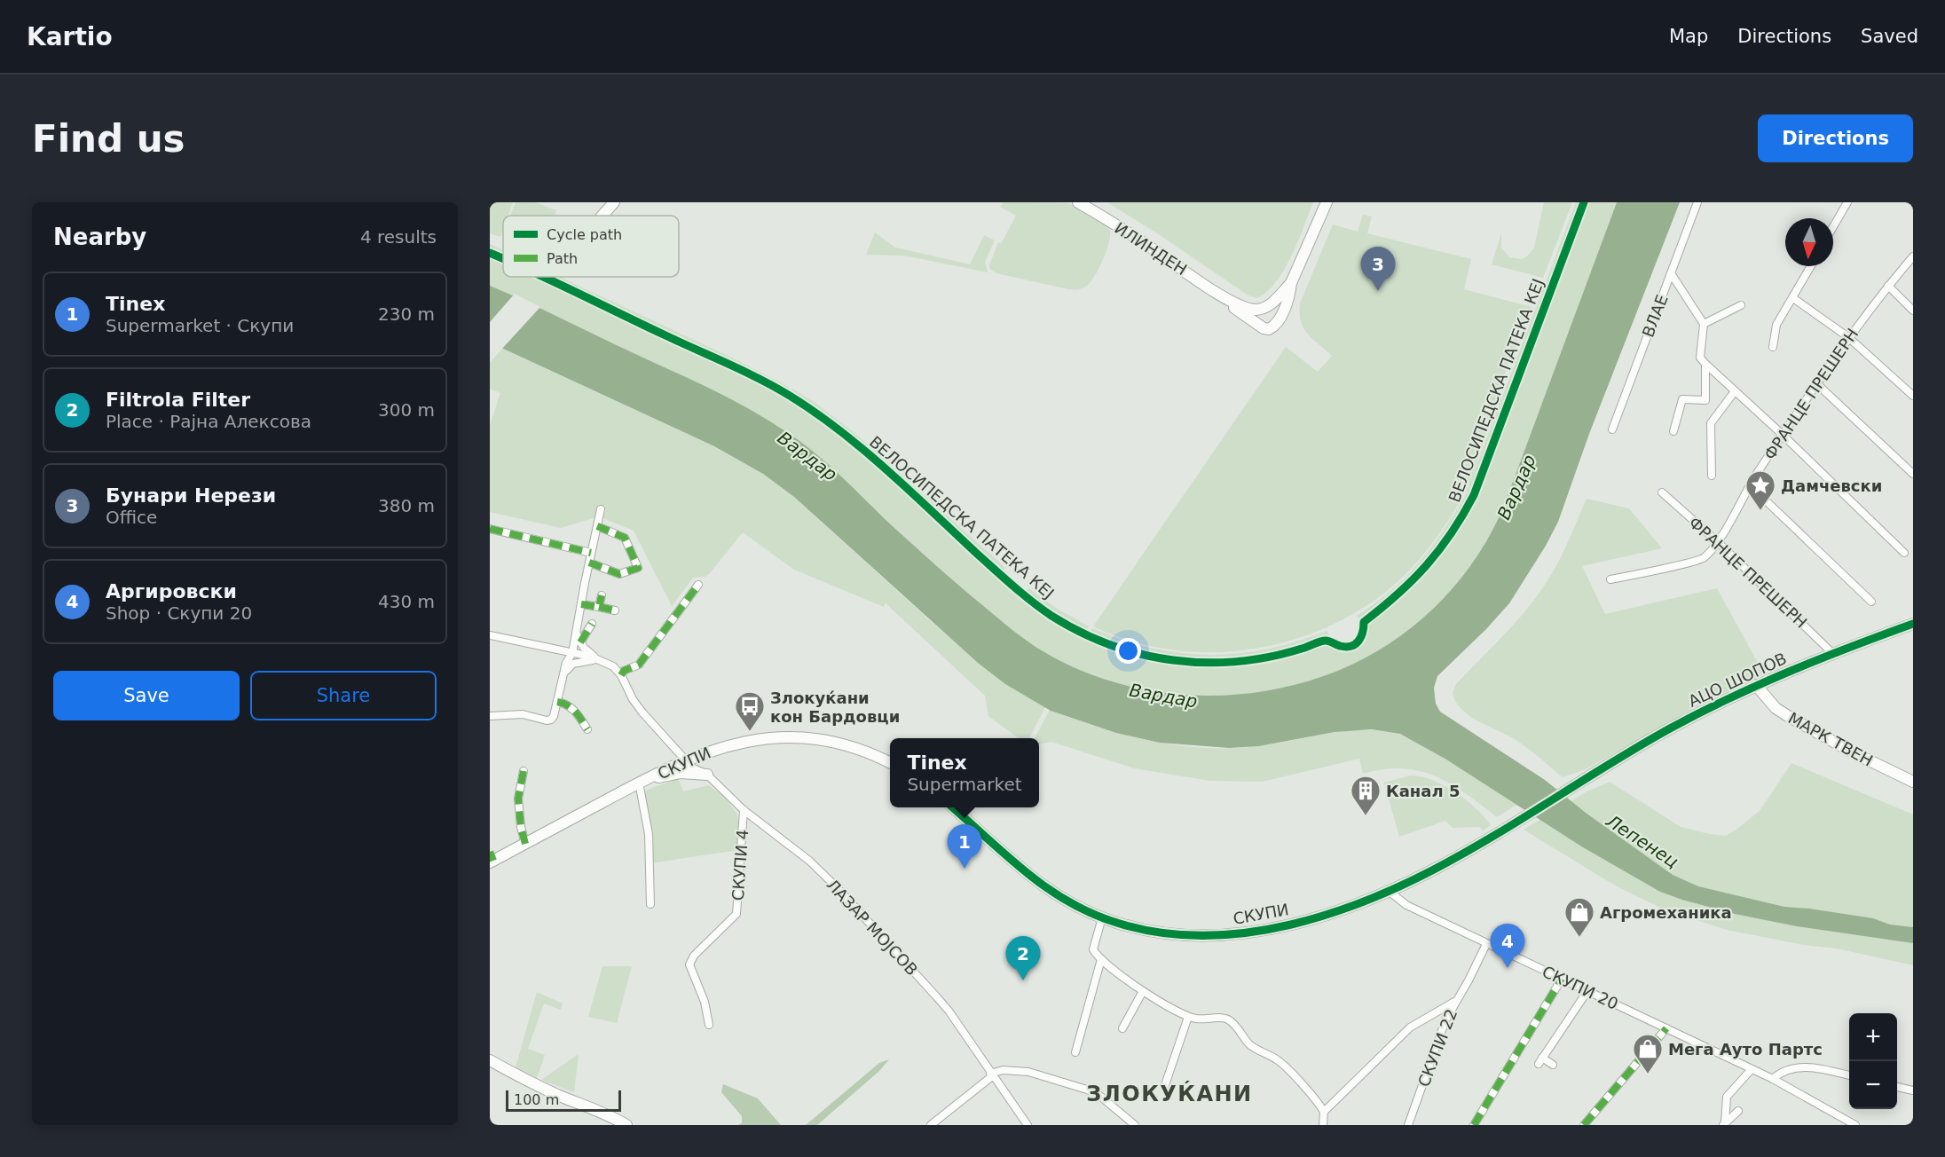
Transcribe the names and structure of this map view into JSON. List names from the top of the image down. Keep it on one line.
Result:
{"streets":{"street":["ИЛИНДЕН","ВЛАЕ","ФРАНЦE ПРЕШЕРН","ФРАНЦЕ ПРЕШЕРН","АЦО ШОПОВ","МАРК ТВЕН","СКУПИ","CКУПИ 4","ЛАЗАР МОЈСОВ","СКУПИ 20","СКУПИ 22"],"cycle path":["ВЕЛОСИПЕДСКА ПАТЕКА КЕЈ"]},"crossings":[["ФРАНЦE ПРЕШЕРН","ФРАНЦЕ ПРЕШЕРН"],["ФРАНЦЕ ПРЕШЕРН","АЦО ШОПОВ"],["АЦО ШОПОВ","МАРК ТВЕН"],["АЦО ШОПОВ","СКУПИ"],["СКУПИ","ЛАЗАР МОЈСОВ"],["СКУПИ","СКУПИ 20"],["CКУПИ 4","ЛАЗАР МОЈСОВ"],["СКУПИ 20","СКУПИ 22"]],"districts":["ЗЛОКУЌАНИ"],"water":["Вардар","Лепенец"],"places":{"place":["Дамчевски"],"bus stop":["Злокуќани кон Бардовци"],"building":["Канал 5"],"shop":["Агромеханика","Мега Ауто Партс"]},"legend":["Cycle path","Path"],"scale_bar":"100 m","north":"bottom","page":{"header":"Kartio","nav":["Map","Directions","Saved"],"buttons":["Directions",["Save","Share"]],"title":"Find us","heading":["Nearby","4 results"],"pins":["3","1","4","2"],"list":[{"mark":"1","name":"Tinex","note":"Supermarket · Скупи","value":"230 m"},{"mark":"2","name":"Filtrola Filter","note":"Place · Рајна Алексова","value":"300 m"},{"mark":"3","name":"Бунари Нерези","note":"Office","value":"380 m"},{"mark":"4","name":"Аргировски","note":"Shop · Скупи 20","value":"430 m"}],"popup":["Tinex","Supermarket"],"map_buttons":["+","−"],"scale":"100 m"}}
